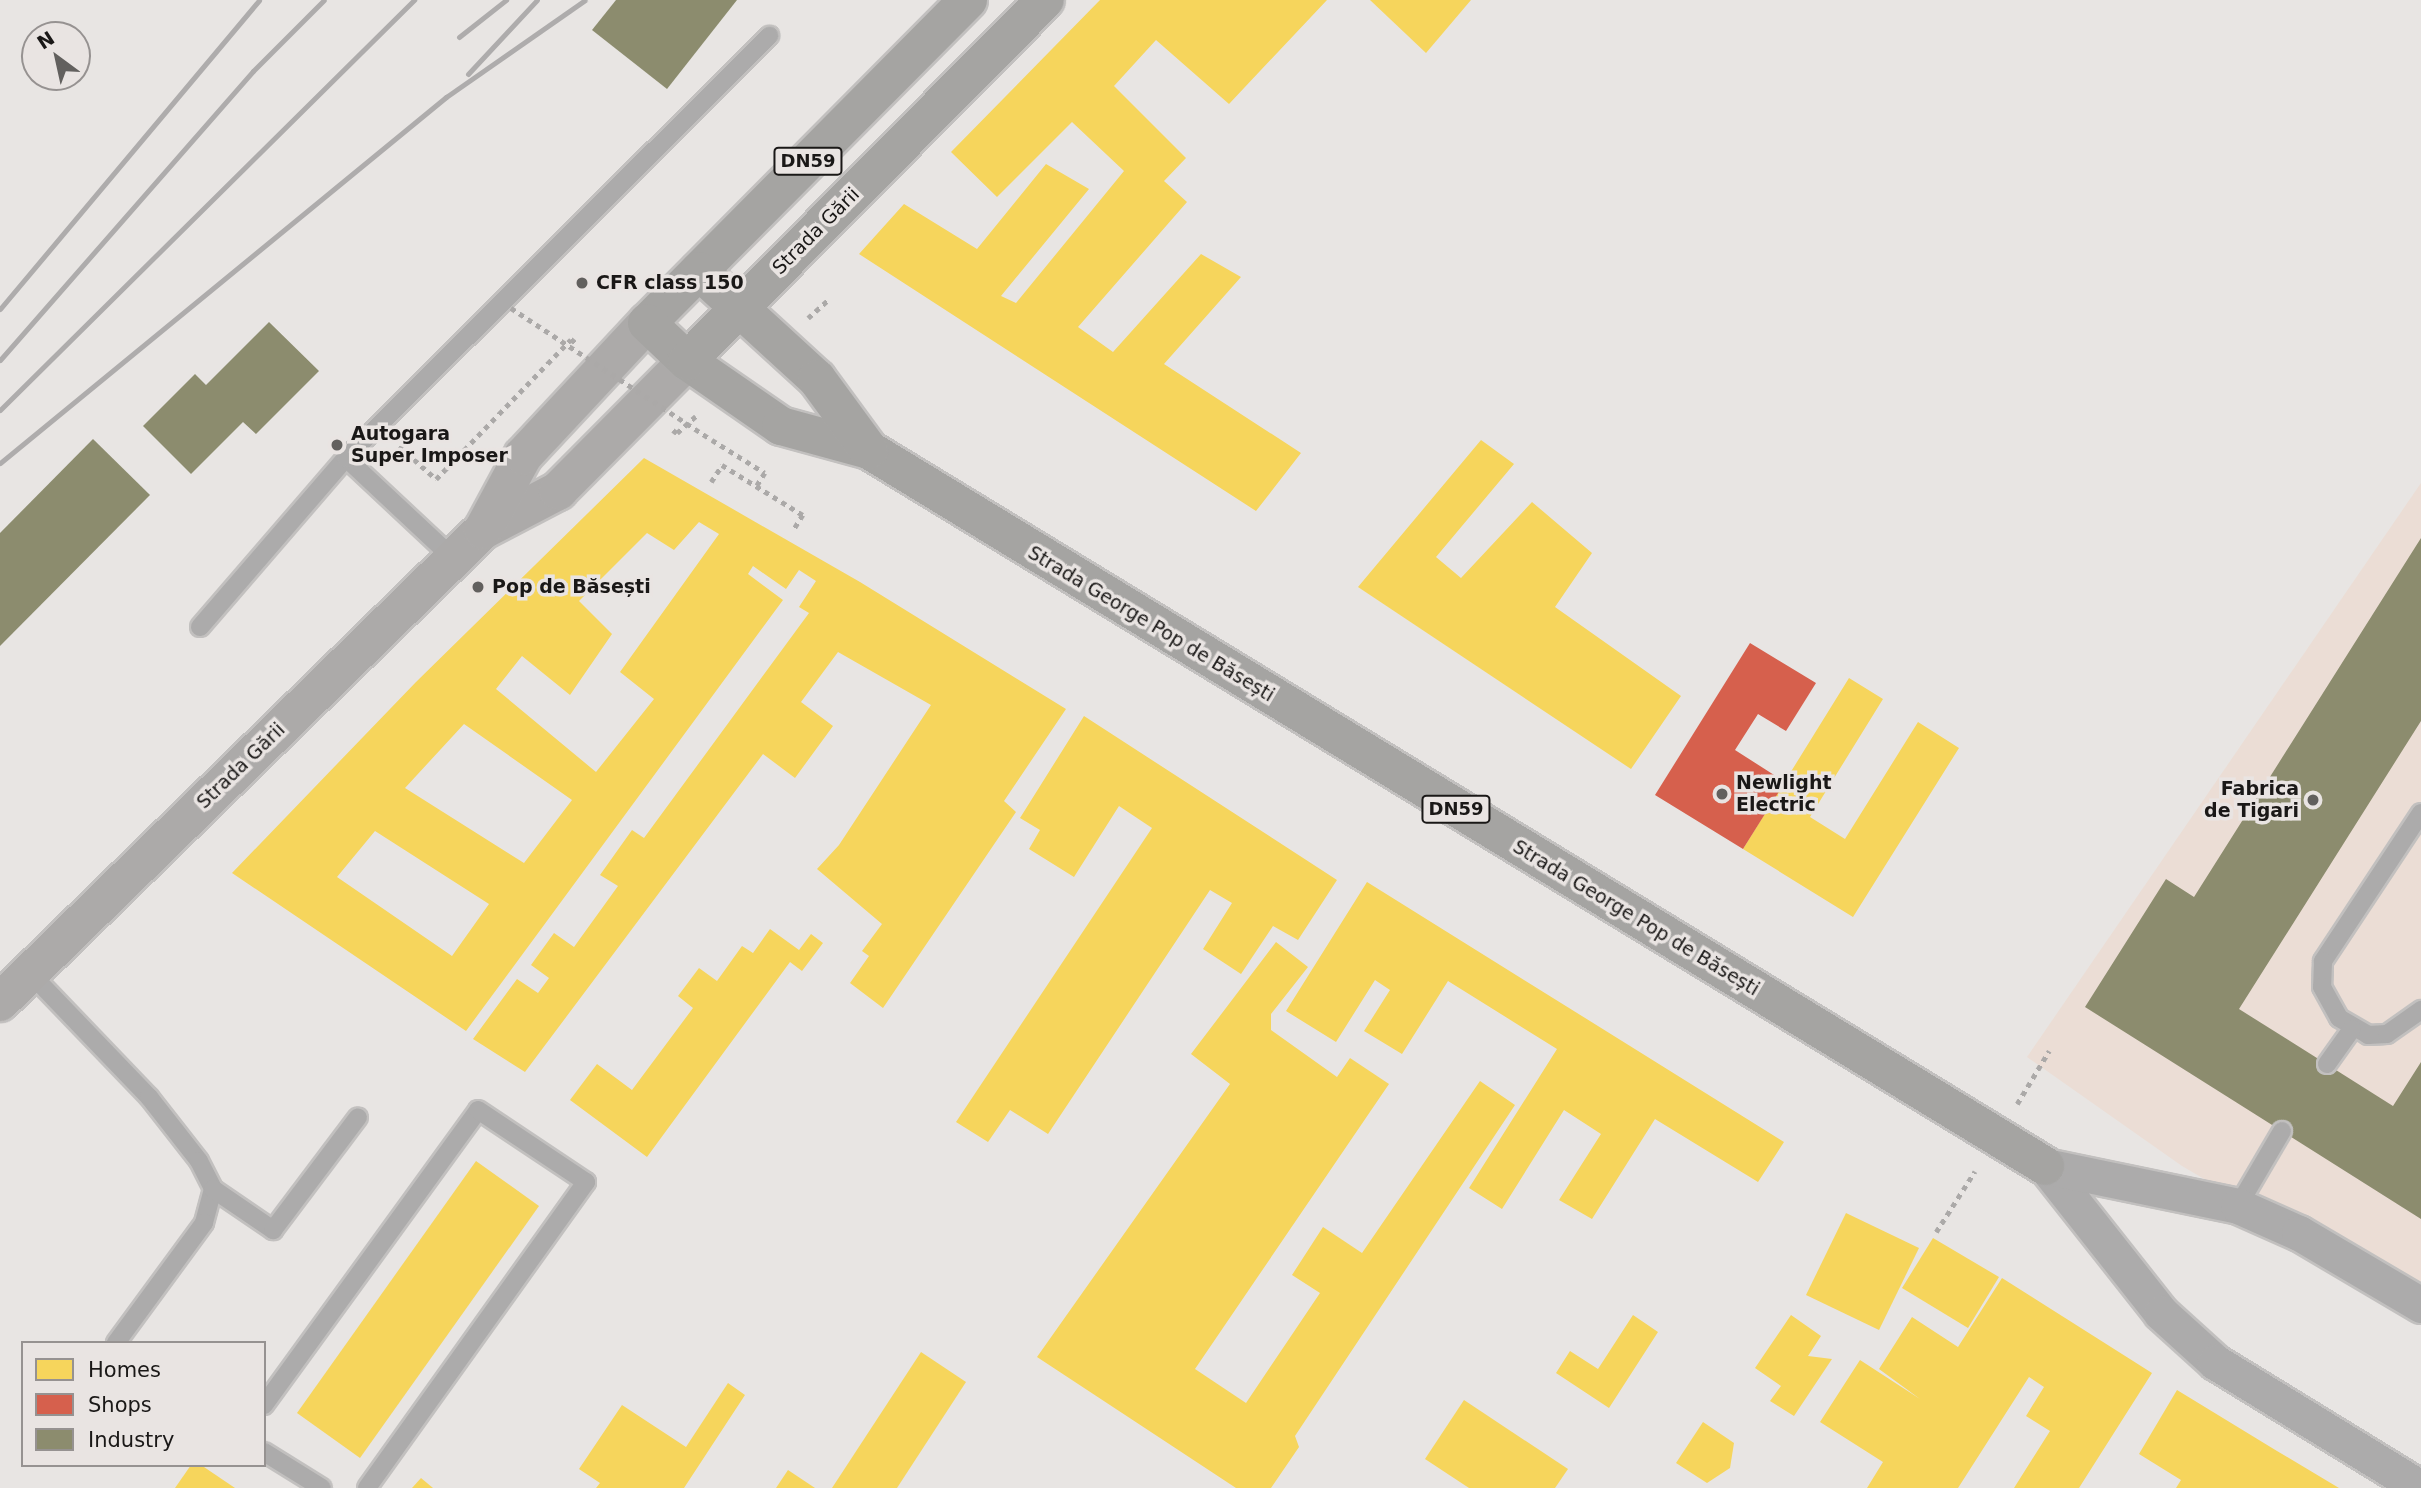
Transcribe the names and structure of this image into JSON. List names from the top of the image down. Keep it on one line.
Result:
{"streets":{"main road":["DN59","Strada Gării","Strada George Pop de Băsești"]},"crossings":[["Strada Gării","Strada George Pop de Băsești"]],"places":["CFR class 150","Autogara Super Imposer","Pop de Băsești","Newlight Electric","Fabrica de Tigari"],"legend":["Homes","Shops","Industry"],"north":"top left"}
